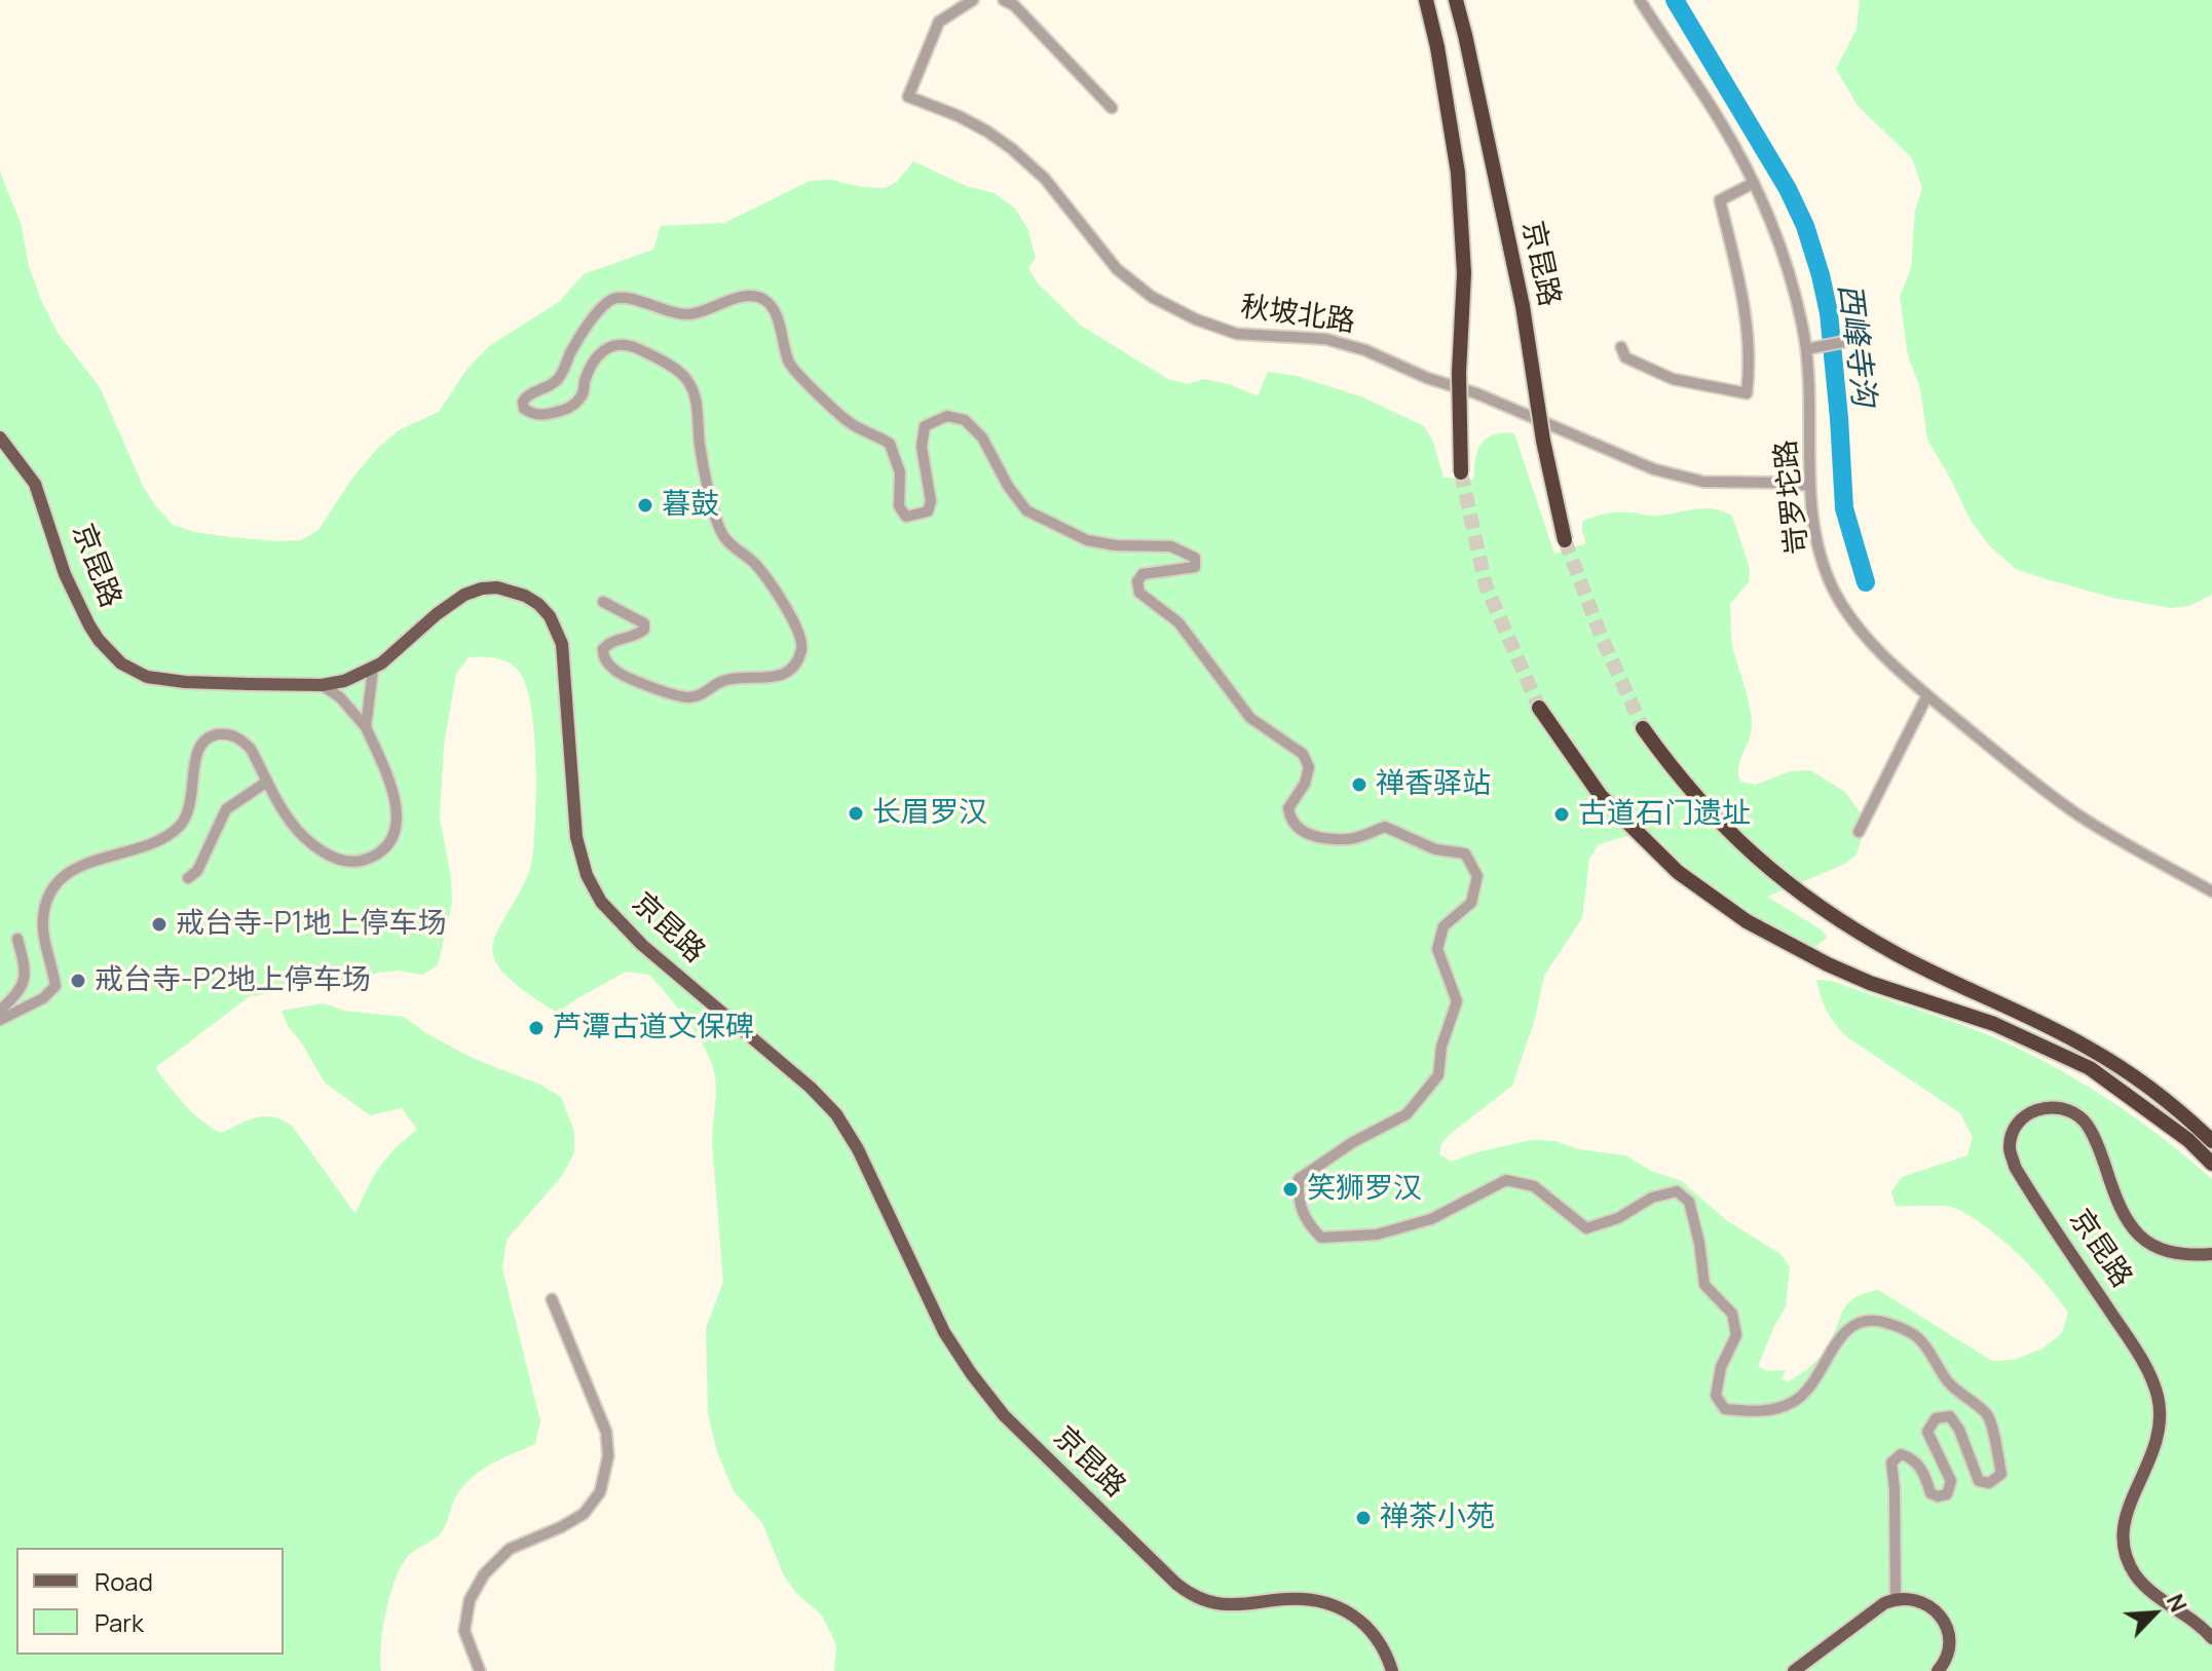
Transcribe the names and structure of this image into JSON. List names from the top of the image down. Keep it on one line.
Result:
{"streets":{"highway":["京昆路"],"street":["秋坡北路","岢罗坨路"]},"crossings":[["秋坡北路","岢罗坨路"]],"water":["西峰寺沟"],"places":["暮鼓","禅香驿站","长眉罗汉","古道石门遗址","戒台寺-P1地上停车场","戒台寺-P2地上停车场","芦潭古道文保碑","笑狮罗汉","禅茶小苑"],"legend":["Road","Park"],"north":"top right"}
